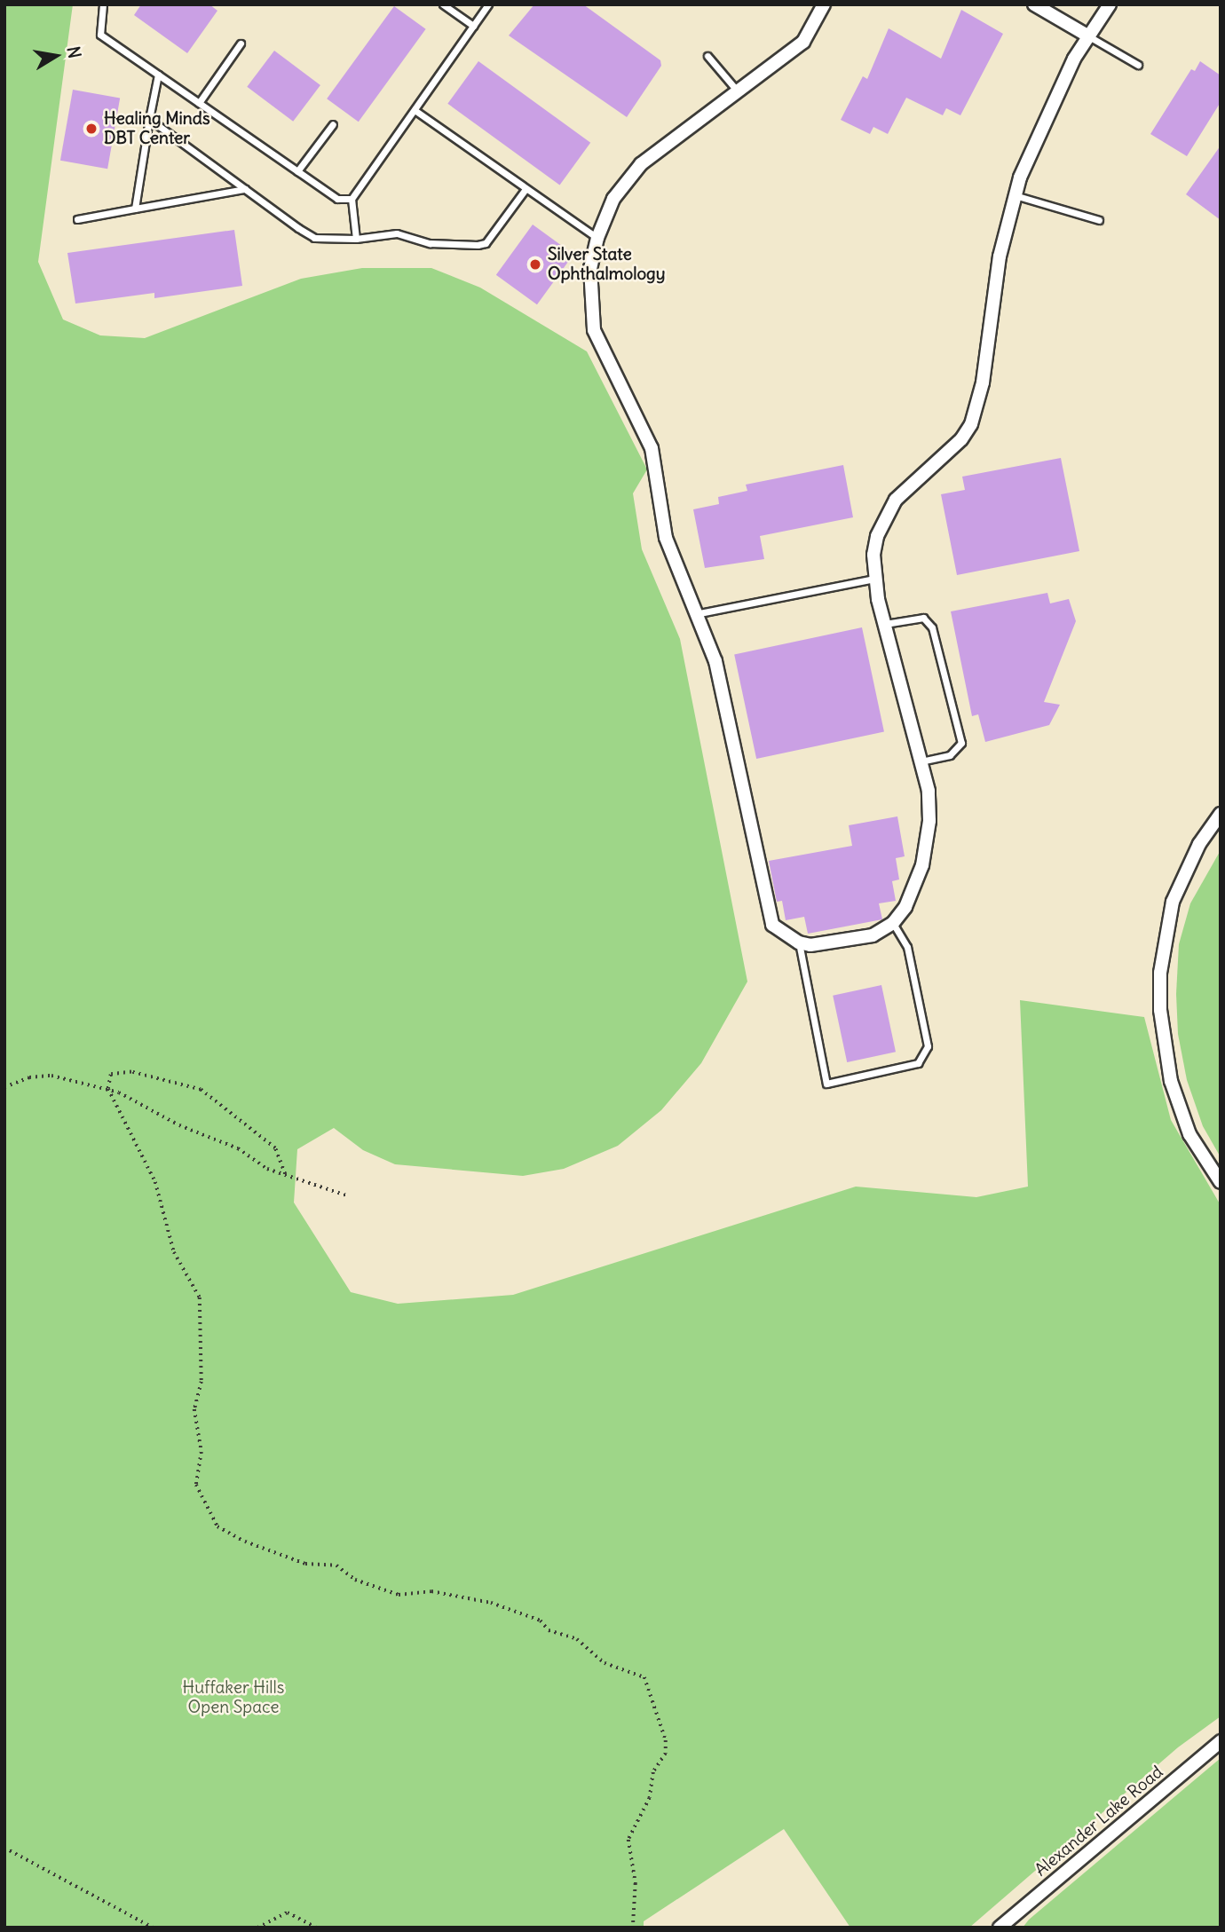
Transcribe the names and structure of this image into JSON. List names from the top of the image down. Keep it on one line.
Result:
{"streets":{"street":["Alexander Lake Road"]},"parks":["Huffaker Hills Open Space"],"places":["Healing Minds DBT Center","Silver State Ophthalmology"],"north":"right"}
